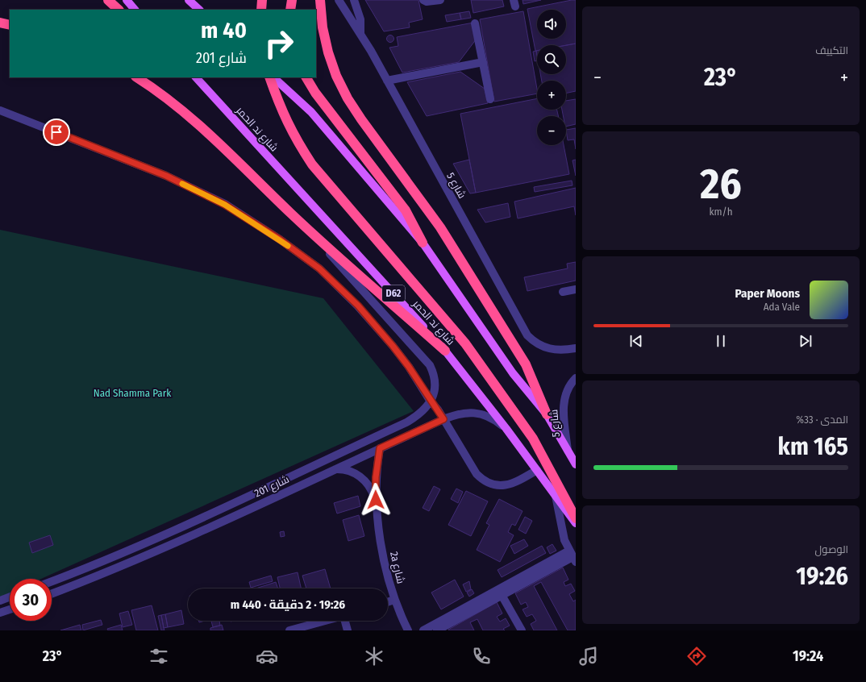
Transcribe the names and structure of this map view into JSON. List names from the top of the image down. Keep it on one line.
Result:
{"streets":{"main road":["شارع ند الحمر","D62"],"street":["شارع 5","شارع 201","2a شارع"]},"crossings":[["شارع ند الحمر","شارع 201"],["شارع 201","2a شارع"]],"parks":["Nad Shamma Park"],"page":{"tile":["التكييف",["26","km/h"],["المدى · 33%","165 km"],["الوصول","19:26"]],"map_buttons":["+","−"],"turn":["40 m","شارع 201"],"heat":["−","23°","+"],"song":["Paper Moons","Ada Vale"],"limit":"30","trip":"19:26 · 2 دقيقة · 440 m","tabs":["19:24","23°"]}}
